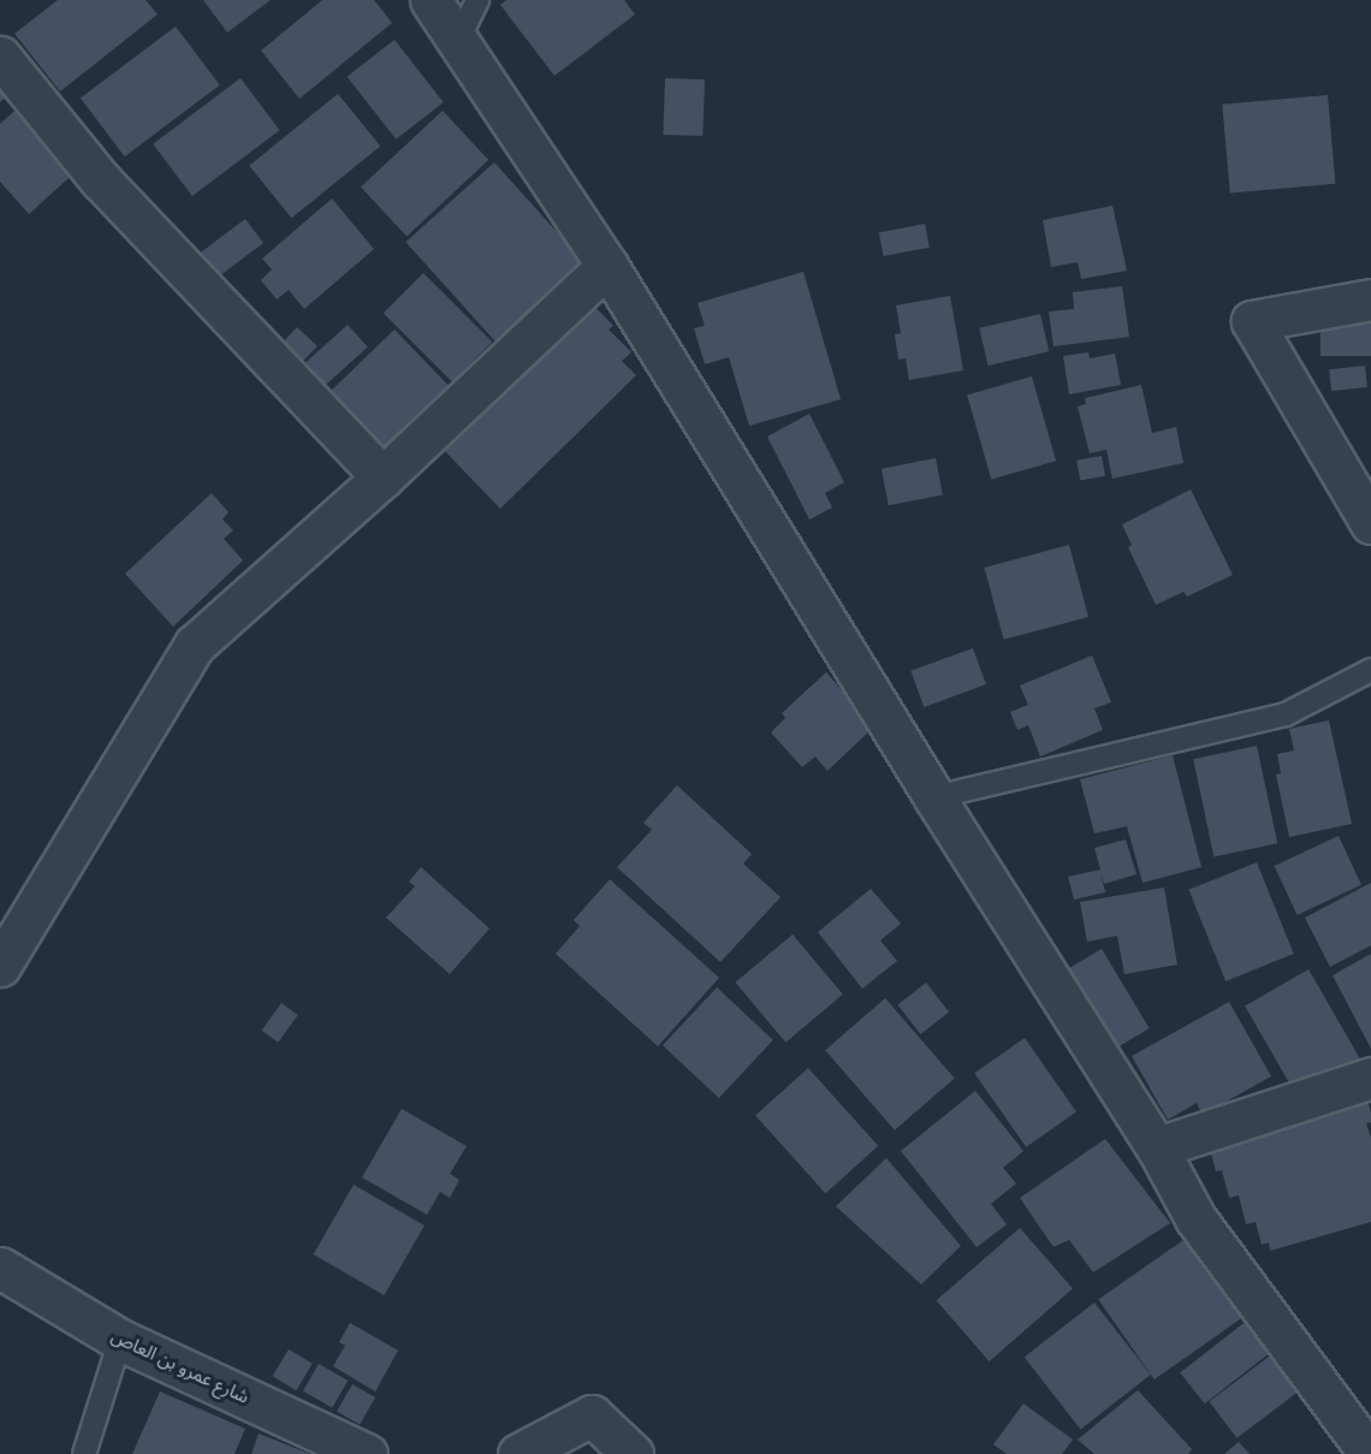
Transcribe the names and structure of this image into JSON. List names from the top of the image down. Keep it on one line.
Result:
{"streets":{"street":["شارع عمرو بن العاص"]}}
